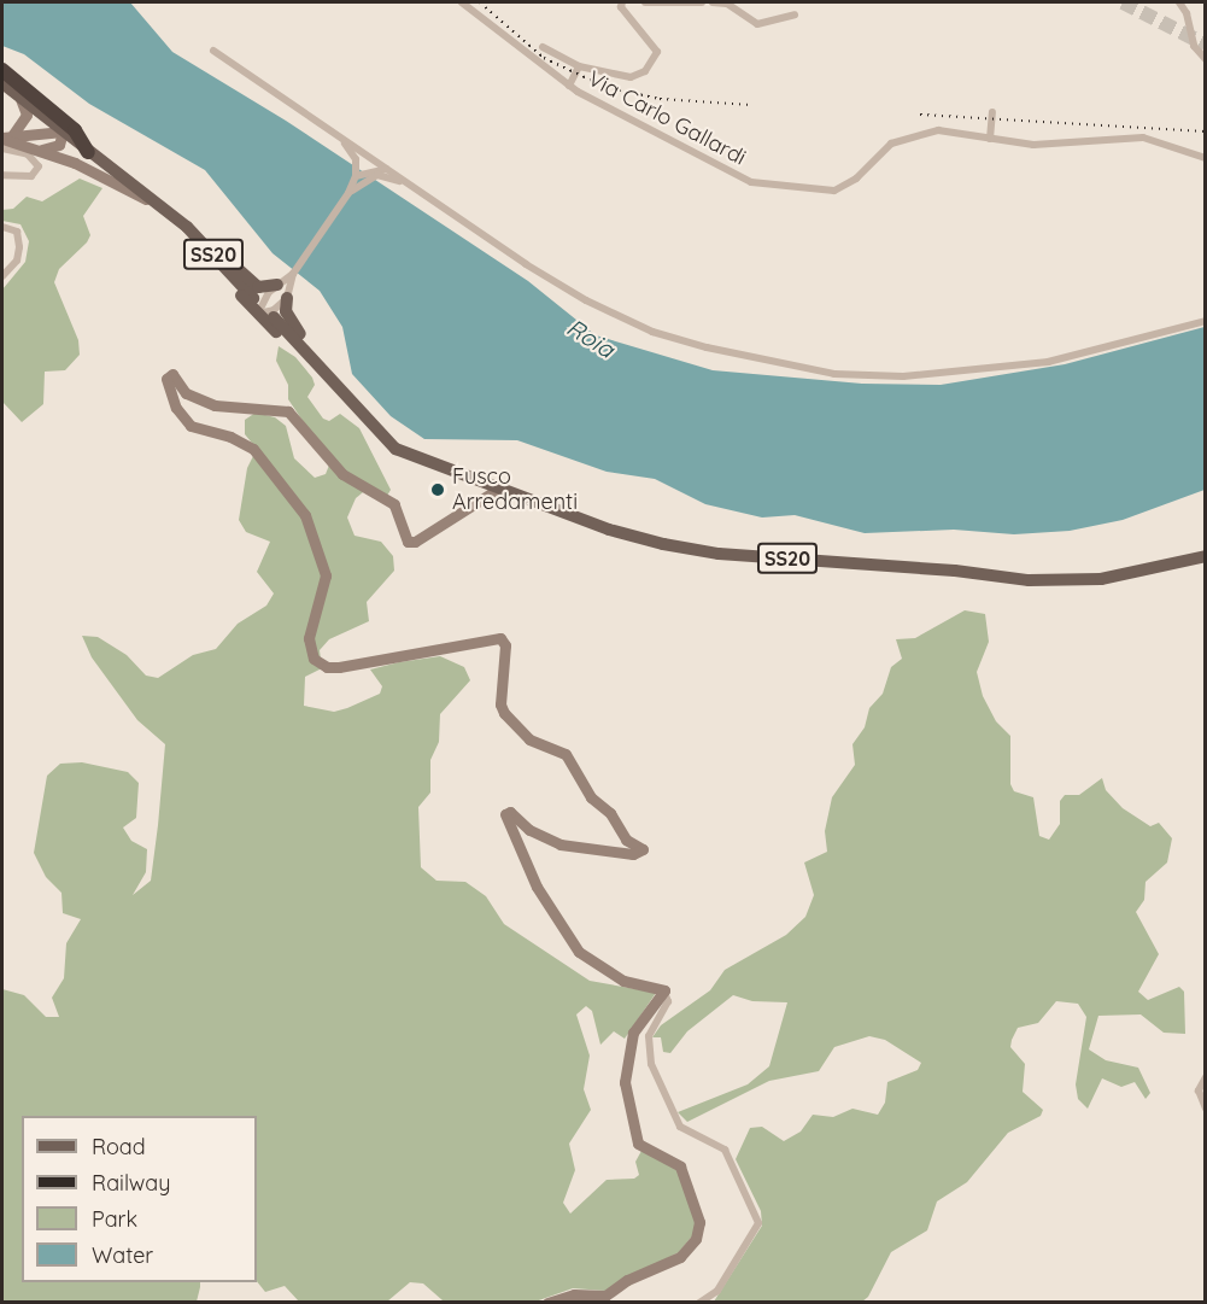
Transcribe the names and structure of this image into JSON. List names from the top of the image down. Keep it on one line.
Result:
{"streets":{"main road":["SS20"],"street":["Via Carlo Gallardi"]},"water":["Roia"],"places":["Fusco Arredamenti"],"legend":["Road","Railway","Park","Water"]}
